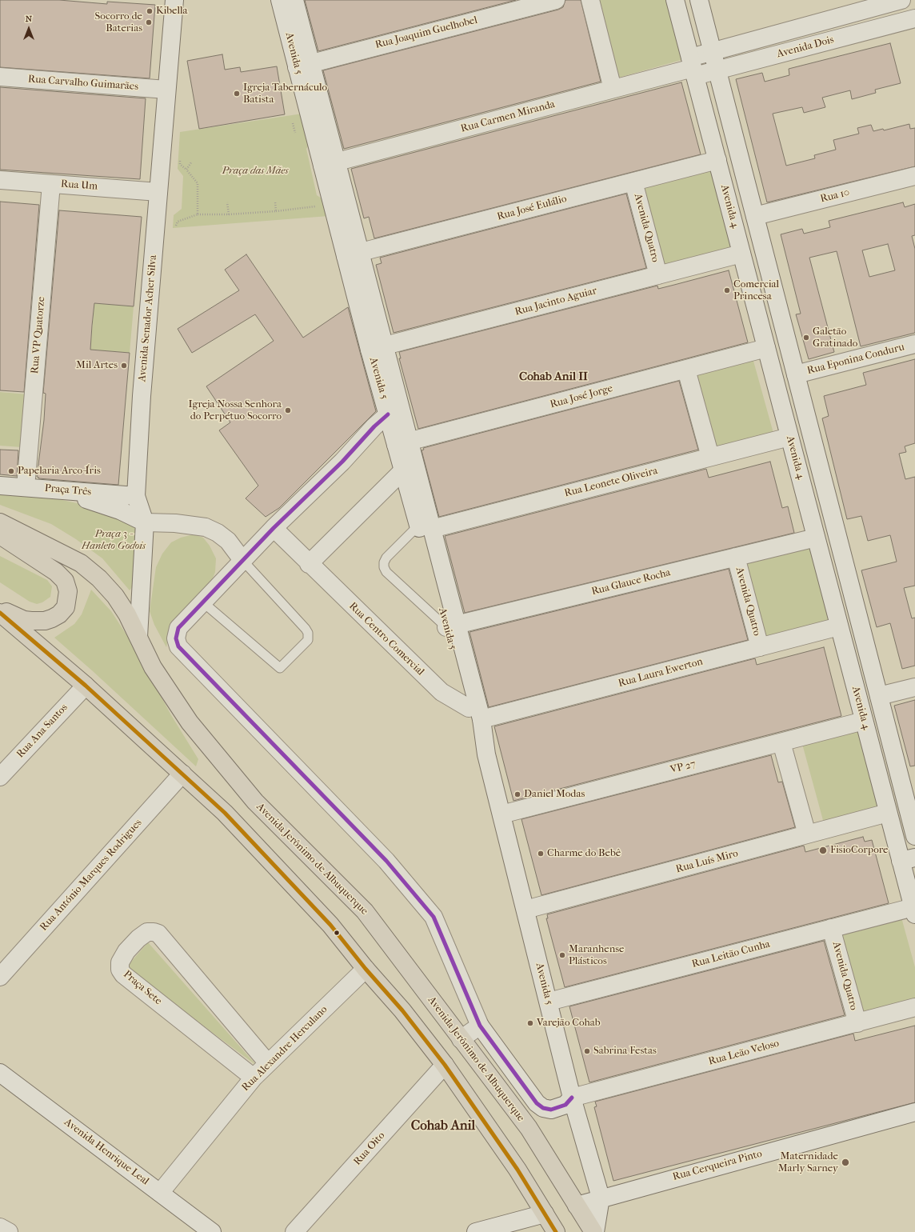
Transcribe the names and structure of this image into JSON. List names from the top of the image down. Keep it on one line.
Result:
{"streets":{"main road":["Avenida Jerônimo de Albuquerque"],"street":["Rua Joaquim Guelhobel","Avenida Dois","Avenida 5","Rua Carvalho Guimarães","Rua Carmen Miranda","Rua Um","Rua 10","Avenida 4","Rua José Eulálio","Avenida Quatro","Rua Jacinto Aguiar","Avenida Senador Acher Silva","Rua VP Quatorze","Rua Eponina Conduru","Rua José Jorge","Rua Leonete Oliveira","Praça Três","Rua Glauce Rocha","Rua Centro Comercial","Rua Laura Ewerton","Rua Ana Santos","VP 27","Rua Luís Miro","Rua António Marques Rodrigues","Rua Leitão Cunha","Praça Sete","Rua Alexandre Herculano","Rua Leão Veloso","Rua Oito","Avenida Henrique Leal","Rua Cerqueira Pinto"]},"crossings":[["Rua Joaquim Guelhobel","Avenida 5"],["Avenida Dois","Rua Carmen Miranda"],["Avenida Dois","Avenida 4"],["Avenida 5","Rua Carmen Miranda"],["Avenida 5","Rua José Eulálio"],["Avenida 5","Rua Jacinto Aguiar"],["Avenida 5","Rua José Jorge"],["Avenida 5","Rua Leonete Oliveira"],["Avenida 5","Rua Glauce Rocha"],["Avenida 5","Rua Centro Comercial"],["Avenida 5","Rua Laura Ewerton"],["Avenida 5","VP 27"],["Avenida 5","Avenida Jerônimo de Albuquerque"],["Avenida 5","Rua Luís Miro"],["Avenida 5","Rua Leitão Cunha"],["Avenida 5","Rua Leão Veloso"],["Avenida 5","Rua Cerqueira Pinto"],["Rua Carvalho Guimarães","Avenida Senador Acher Silva"],["Rua Carmen Miranda","Avenida 4"],["Rua Um","Avenida Senador Acher Silva"],["Rua Um","Rua VP Quatorze"],["Rua 10","Avenida 4"],["Avenida 4","Rua José Eulálio"],["Avenida 4","Rua Jacinto Aguiar"],["Avenida 4","Rua Eponina Conduru"],["Avenida 4","Rua José Jorge"],["Avenida 4","Rua Leonete Oliveira"],["Avenida 4","Rua Glauce Rocha"],["Avenida 4","Rua Laura Ewerton"],["Avenida 4","VP 27"],["Avenida 4","Rua Luís Miro"],["Avenida 4","Rua Leitão Cunha"],["Rua José Eulálio","Avenida Quatro"],["Avenida Quatro","Rua Jacinto Aguiar"],["Avenida Quatro","Rua Glauce Rocha"],["Avenida Quatro","Rua Laura Ewerton"],["Avenida Quatro","Rua Leitão Cunha"],["Avenida Quatro","Rua Leão Veloso"],["Avenida Senador Acher Silva","Praça Três"],["Avenida Senador Acher Silva","Avenida Jerônimo de Albuquerque"],["Rua VP Quatorze","Praça Três"],["Avenida Jerônimo de Albuquerque","Rua Cerqueira Pinto"],["Praça Sete","Rua Alexandre Herculano"],["Rua Alexandre Herculano","Avenida Henrique Leal"]],"districts":["Cohab Anil II","Cohab Anil"],"parks":["Praça das Mães","Praça 3 - Hanleto Godois"],"places":["Kibella","Socorro de Baterias","Igreja Tabernáculo Batista","Comercial Princesa","Galetão Gratinado","Mil Artes","Igreja Nossa Senhora do Perpétuo Socorro","Papelaria Arco-Íris","Daniel Modas","FisioCorpore","Charme do Bebê","Maranhense Plásticos","Varejão Cohab","Sabrina Festas","Maternidade Marly Sarney"],"north":"top"}
